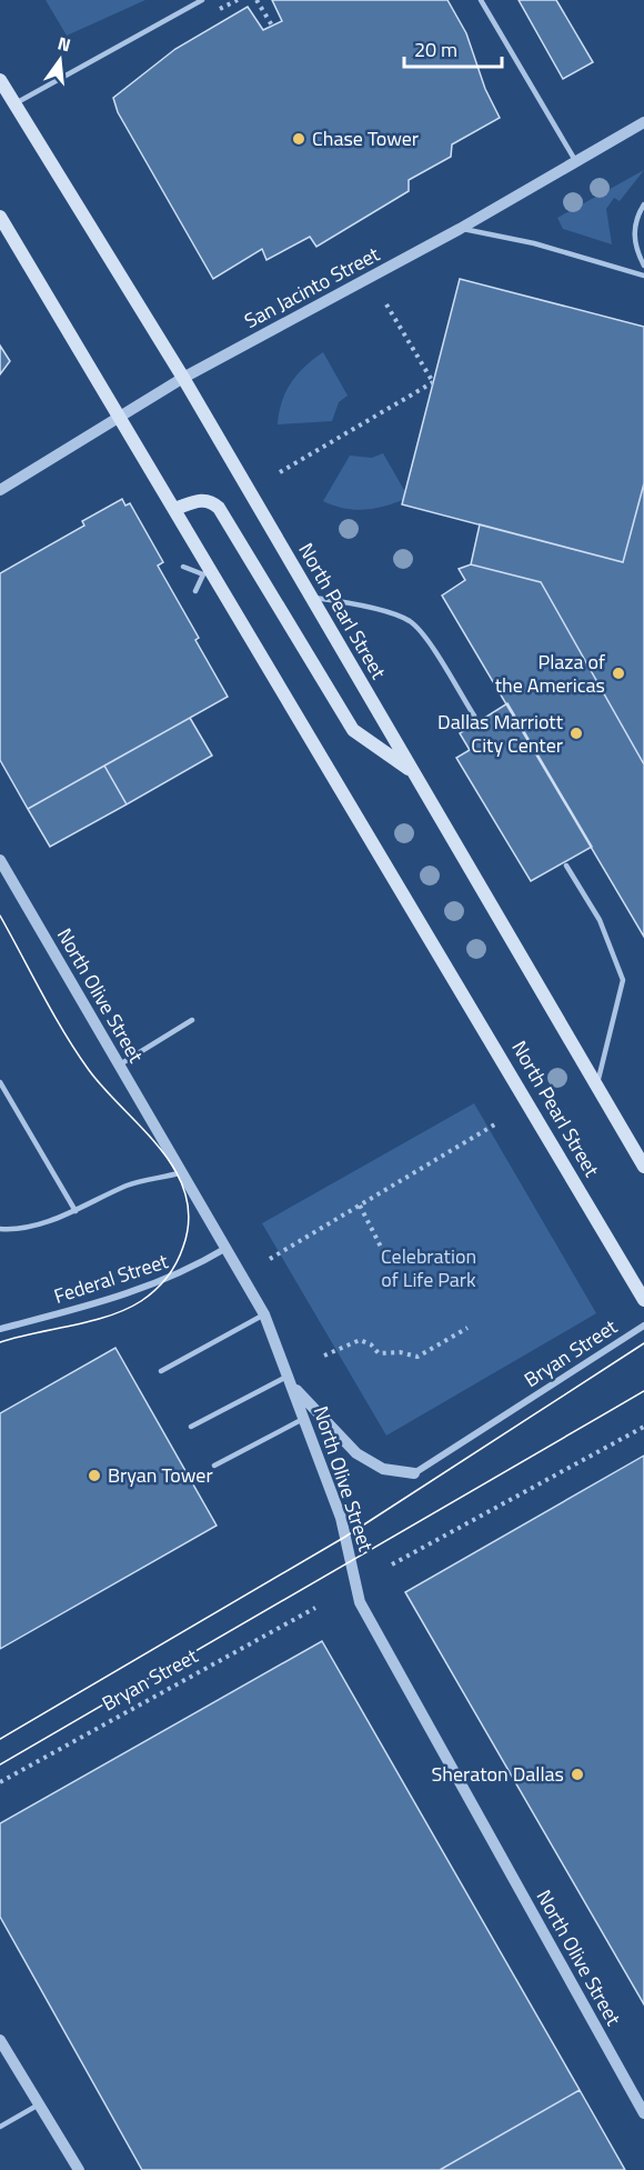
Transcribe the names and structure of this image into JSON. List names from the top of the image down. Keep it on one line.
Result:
{"streets":{"main road":["North Pearl Street"],"street":["San Jacinto Street","North Olive Street","Federal Street","Bryan Street"]},"crossings":[["San Jacinto Street","North Pearl Street"],["North Olive Street","Federal Street"]],"parks":["Celebration of Life Park"],"places":["Chase Tower","Plaza of the Americas","Dallas Marriott City Center","Bryan Tower","Sheraton Dallas"],"scale_bar":"20 m","north":"top"}
